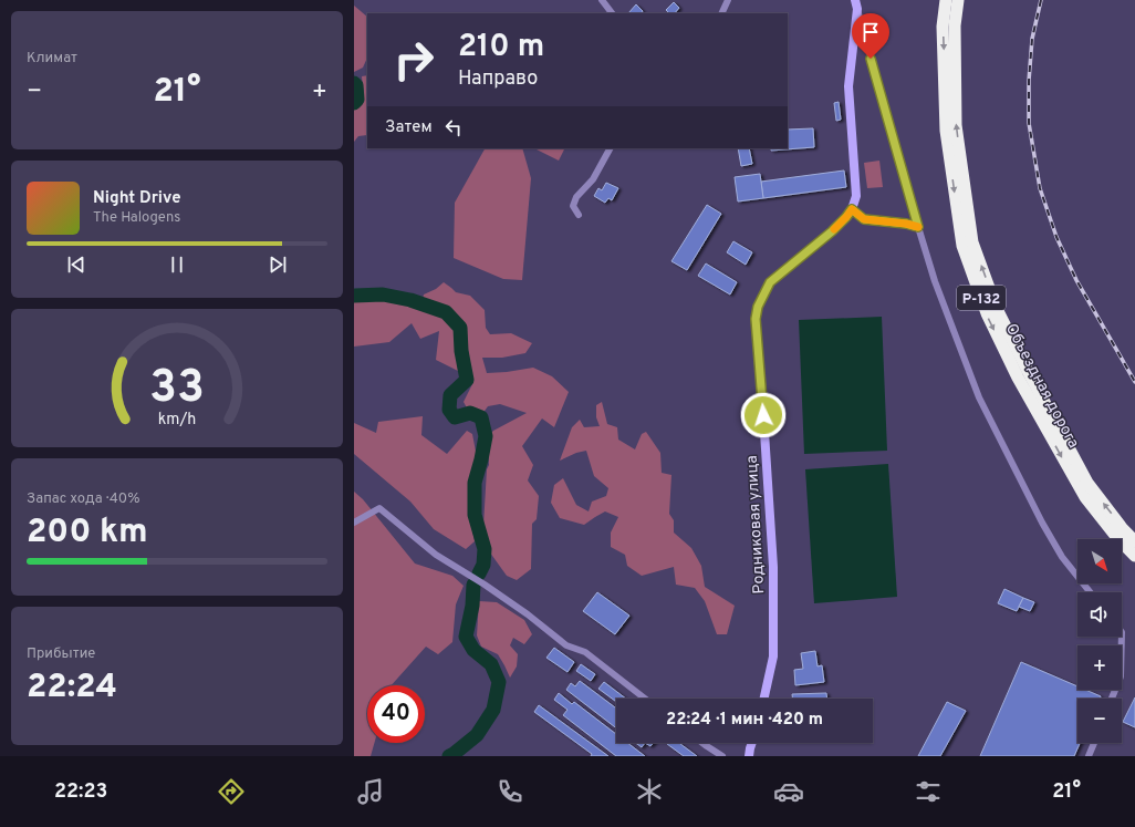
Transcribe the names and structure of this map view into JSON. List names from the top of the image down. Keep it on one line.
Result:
{"streets":{"highway":["Р-132","Объездная дорога"],"street":["Родниковая улица"]},"north":"bottom right","page":{"tile":["Климат",["Запас хода · 40%","200 km"],["Прибытие","22:24"]],"turn":["210 m","Направо"],"heat":["−","21°","+"],"then":"Затем","song":["Night Drive","The Halogens"],"map_buttons":["+","−"],"limit":"40","trip":"22:24 · 1 мин · 420 m","tabs":["22:23","21°"],"gauge":["33","km/h"]}}
